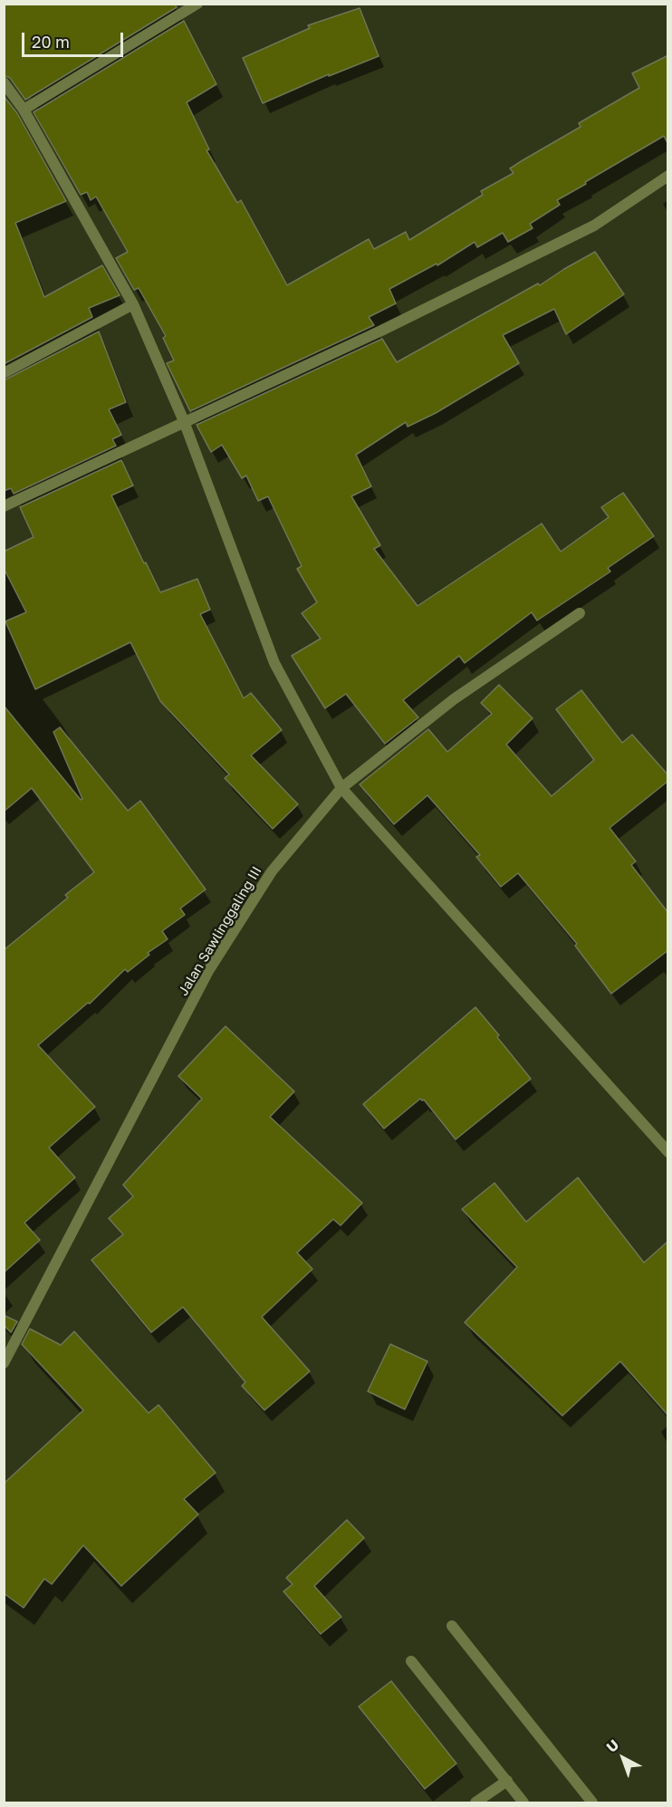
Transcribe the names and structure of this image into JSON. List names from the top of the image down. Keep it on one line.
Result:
{"streets":{"street":["Jalan Sawlinggaling III"]},"scale_bar":"20 m","north":"top left"}
